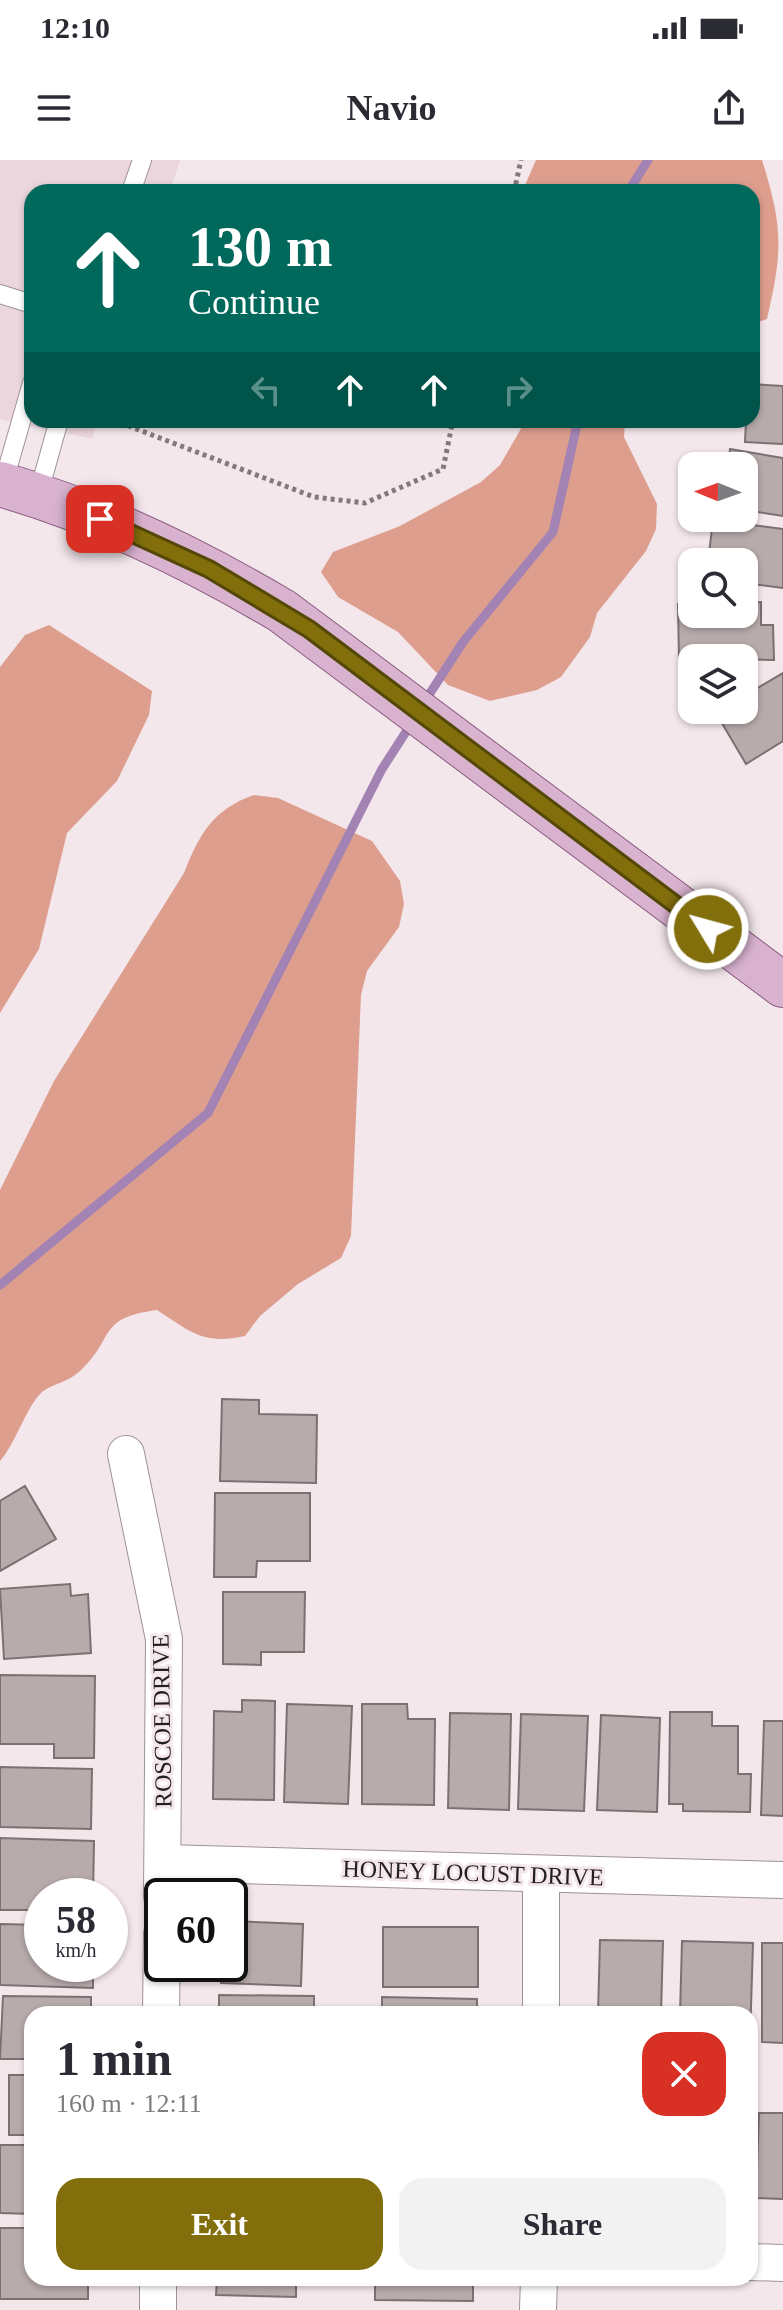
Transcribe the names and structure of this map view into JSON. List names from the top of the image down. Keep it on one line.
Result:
{"streets":{"street":["ROSCOE DRIVE","HONEY LOCUST DRIVE"]},"north":"left","page":{"status":"12:10","header":"Navio","turn":["130 m","Continue"],"speed":"58 km/h","limit":"60","heading":["1 min","160 m · 12:11"],"buttons":["Exit","Share"]}}
